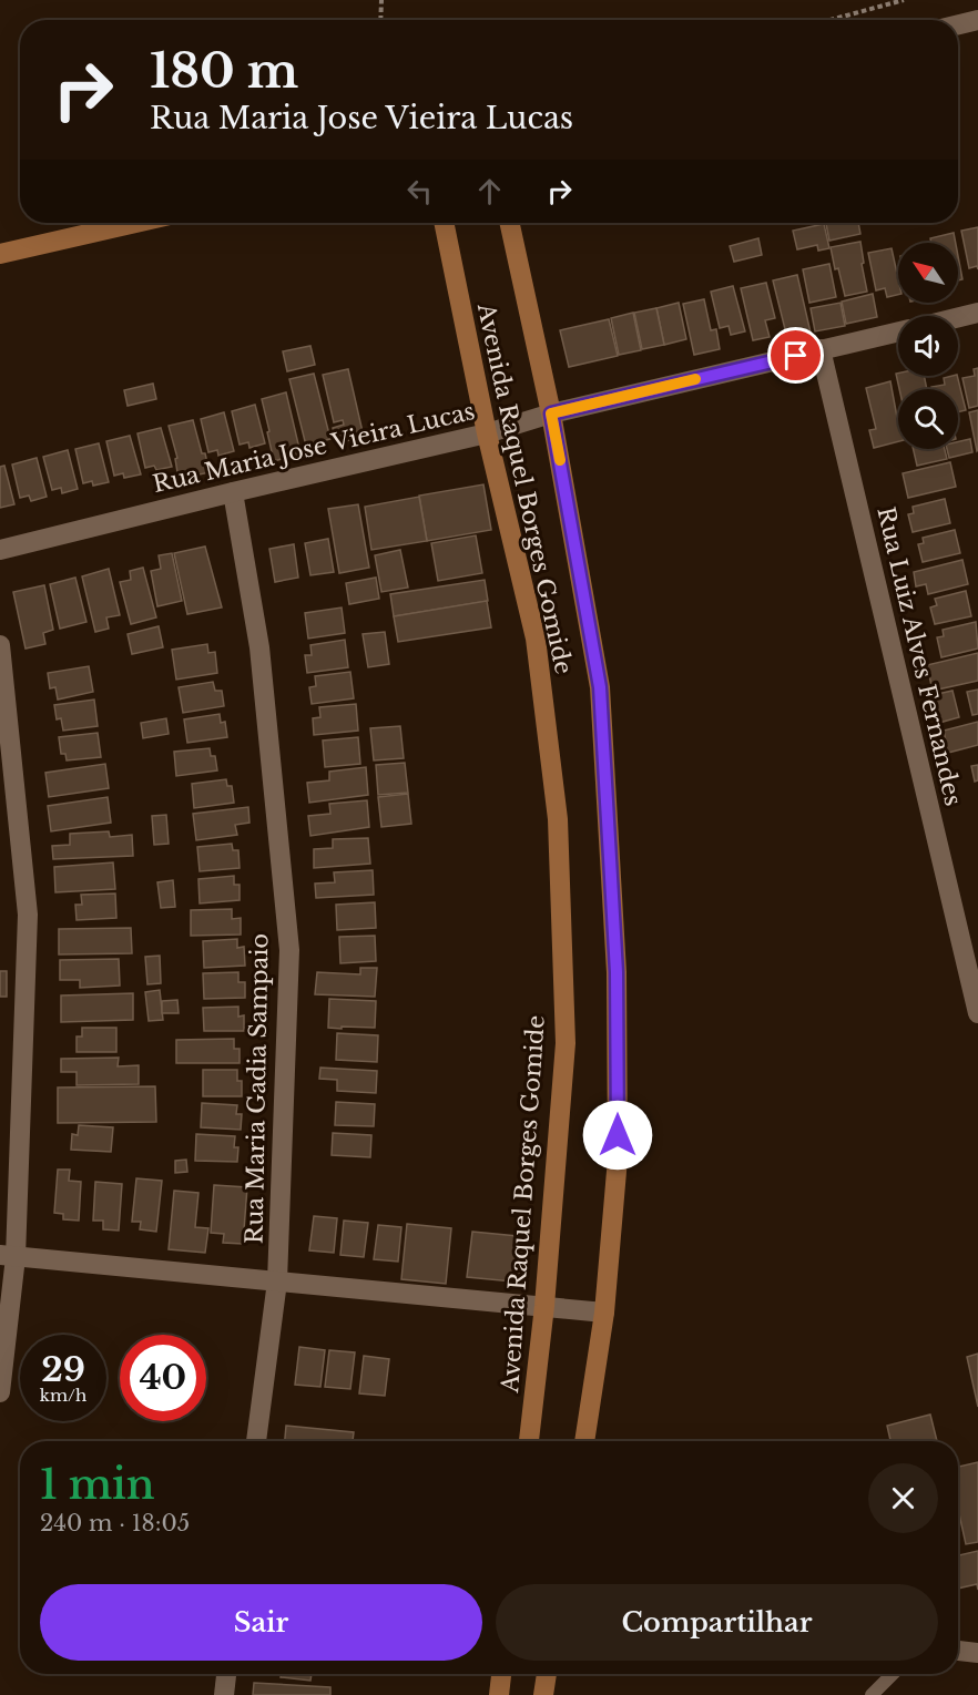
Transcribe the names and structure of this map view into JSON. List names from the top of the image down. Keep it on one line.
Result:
{"streets":{"street":["Rua Maria Jose Vieira Lucas","Avenida Raquel Borges Gomide","Rua Luiz Alves Fernandes","Rua Maria Gadia Sampaio"]},"crossings":[["Rua Maria Jose Vieira Lucas","Avenida Raquel Borges Gomide"],["Rua Maria Jose Vieira Lucas","Rua Luiz Alves Fernandes"],["Rua Maria Jose Vieira Lucas","Rua Maria Gadia Sampaio"]],"north":"top left","page":{"turn":["180 m","Rua Maria Jose Vieira Lucas"],"speed":"29 km/h","limit":"40","heading":["1 min","240 m · 18:05"],"buttons":["Sair","Compartilhar"]}}
